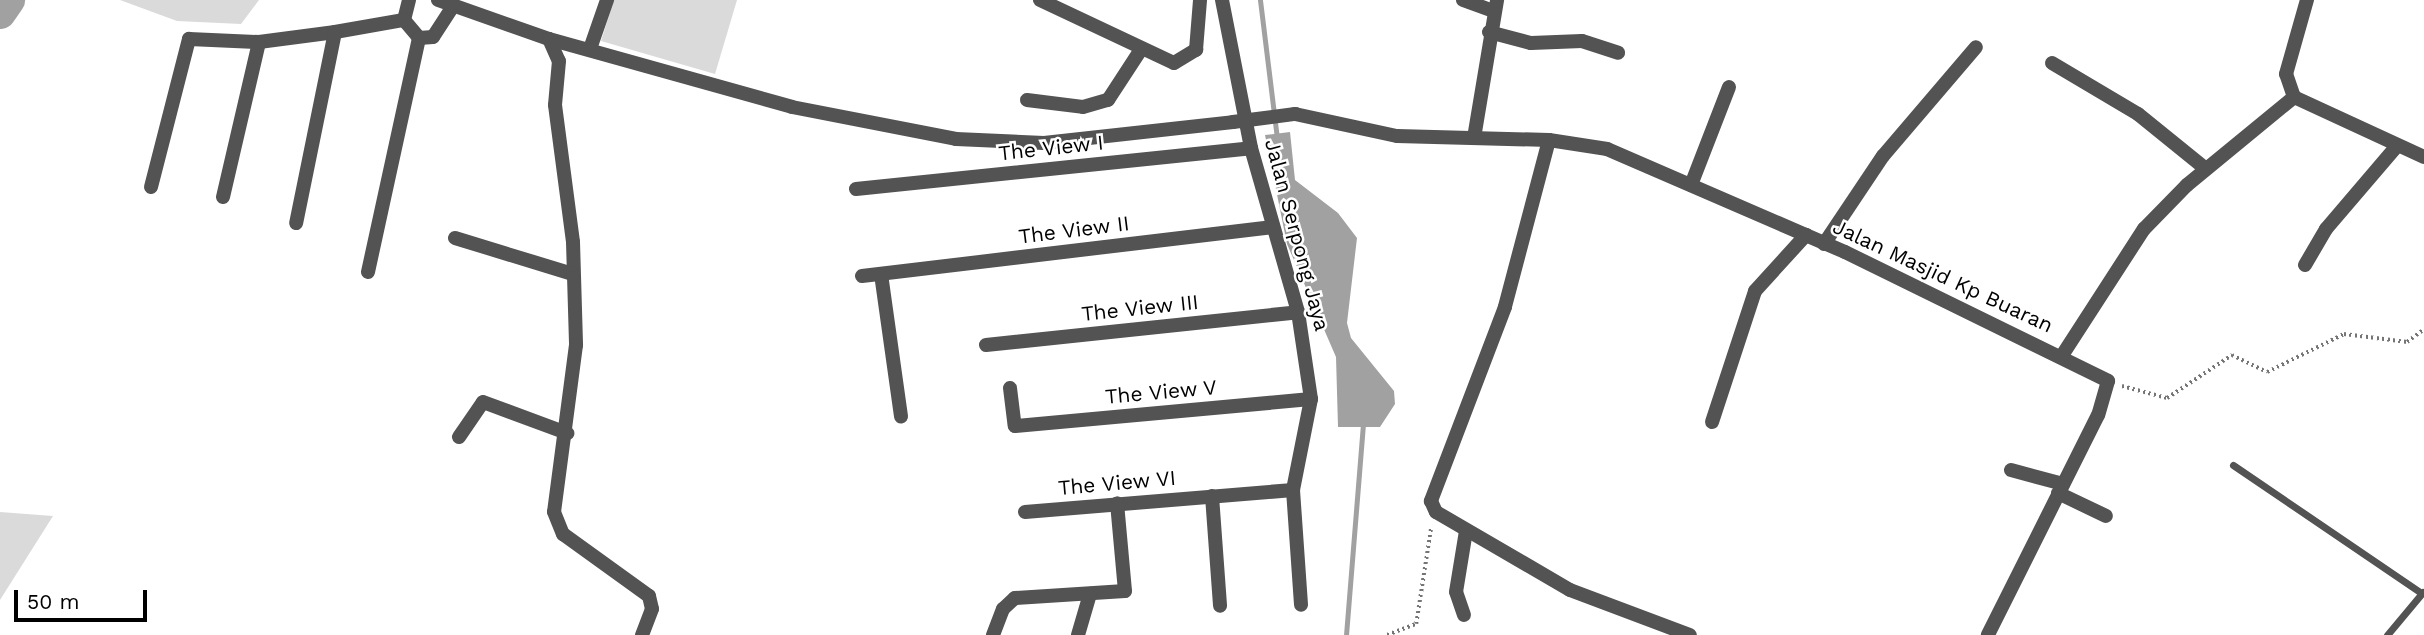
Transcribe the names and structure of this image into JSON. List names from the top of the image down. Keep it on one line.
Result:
{"streets":{"street":["The View I","The View II","Jalan Serpong Jaya","Jalan Masjid Kp Buaran","The View III","The View V","The View VI"]},"crossings":[["The View I","Jalan Serpong Jaya"],["The View II","Jalan Serpong Jaya"],["Jalan Serpong Jaya","The View III"],["Jalan Serpong Jaya","The View V"],["Jalan Serpong Jaya","The View VI"]],"scale_bar":"50 m"}
